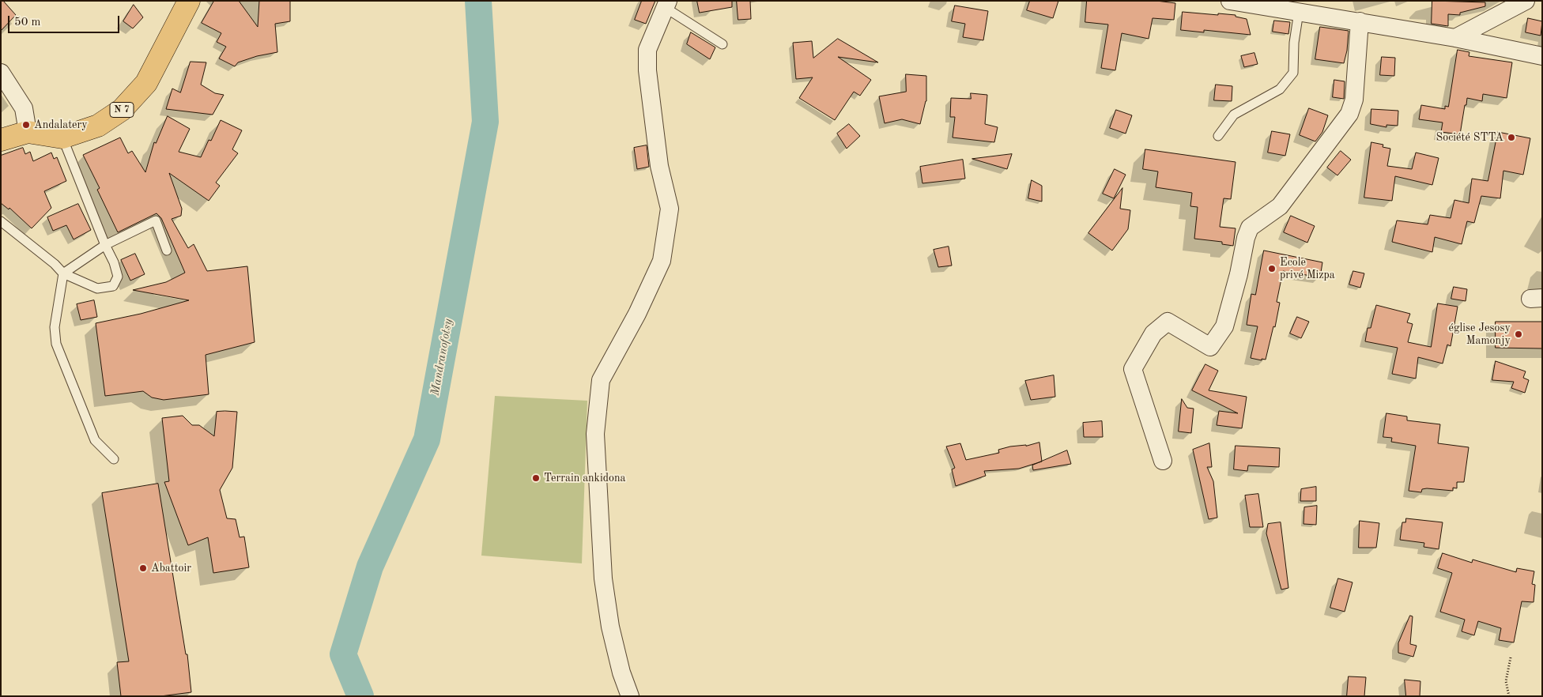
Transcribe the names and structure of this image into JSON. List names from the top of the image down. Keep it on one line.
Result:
{"streets":{"main road":["N 7"]},"water":["Mandranofotsy"],"places":["Andalatery","Société STTA","Ecole privé Mizpa","église Jesosy Mamonjy","Terrain ankidona","Abattoir"],"scale_bar":"50 m"}
